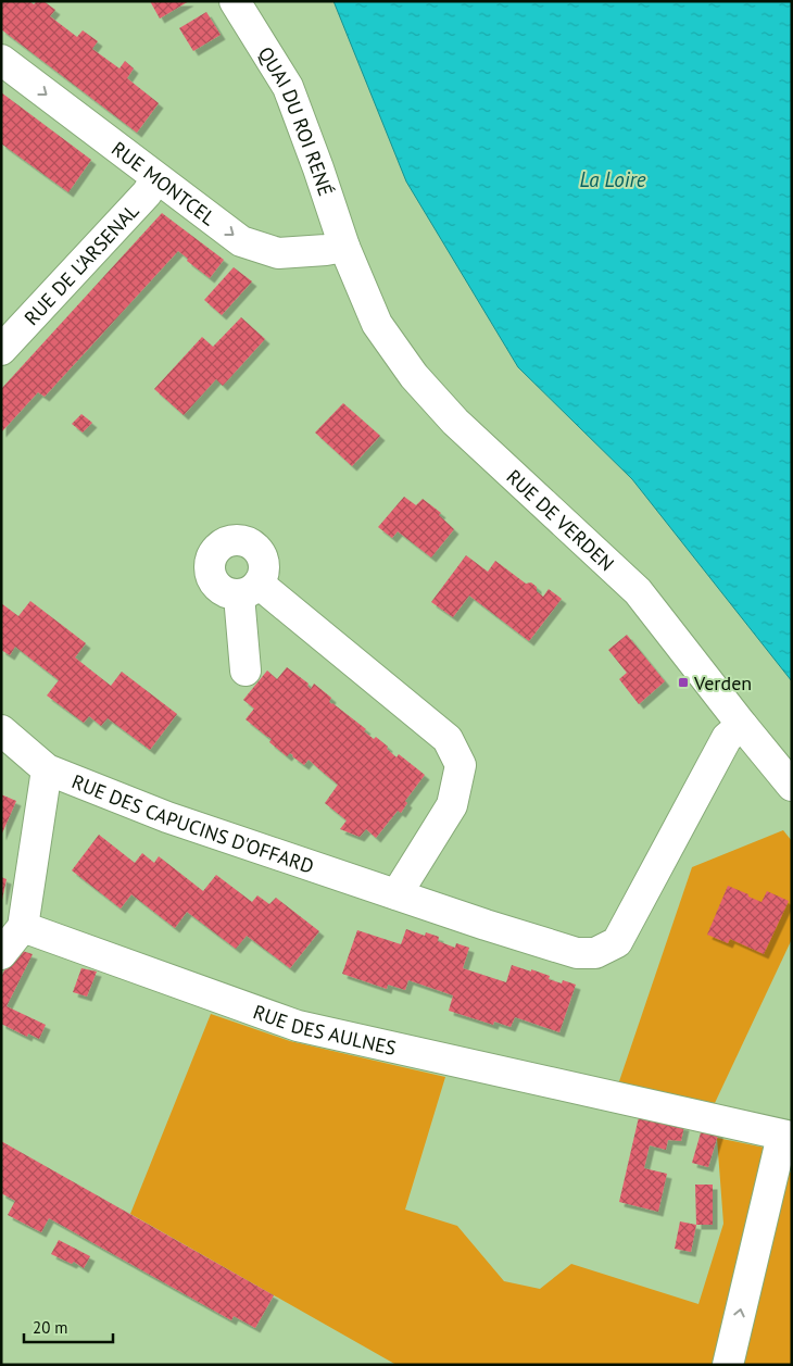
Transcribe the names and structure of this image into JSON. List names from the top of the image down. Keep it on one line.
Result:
{"streets":{"street":["QUAI DU ROI RENÉ","RUE MONTCEL","RUE DE L'ARSENAL","RUE DE VERDEN","RUE DES CAPUCINS D'OFFARD","RUE DES AULNES"]},"crossings":[["QUAI DU ROI RENÉ","RUE MONTCEL"],["QUAI DU ROI RENÉ","RUE DE VERDEN"],["RUE MONTCEL","RUE DE L'ARSENAL"],["RUE MONTCEL","RUE DE VERDEN"],["RUE DE VERDEN","RUE DES CAPUCINS D'OFFARD"]],"one_way":["RUE MONTCEL"],"water":["La Loire"],"places":{"transit":["Verden"]},"scale_bar":"20 m"}
